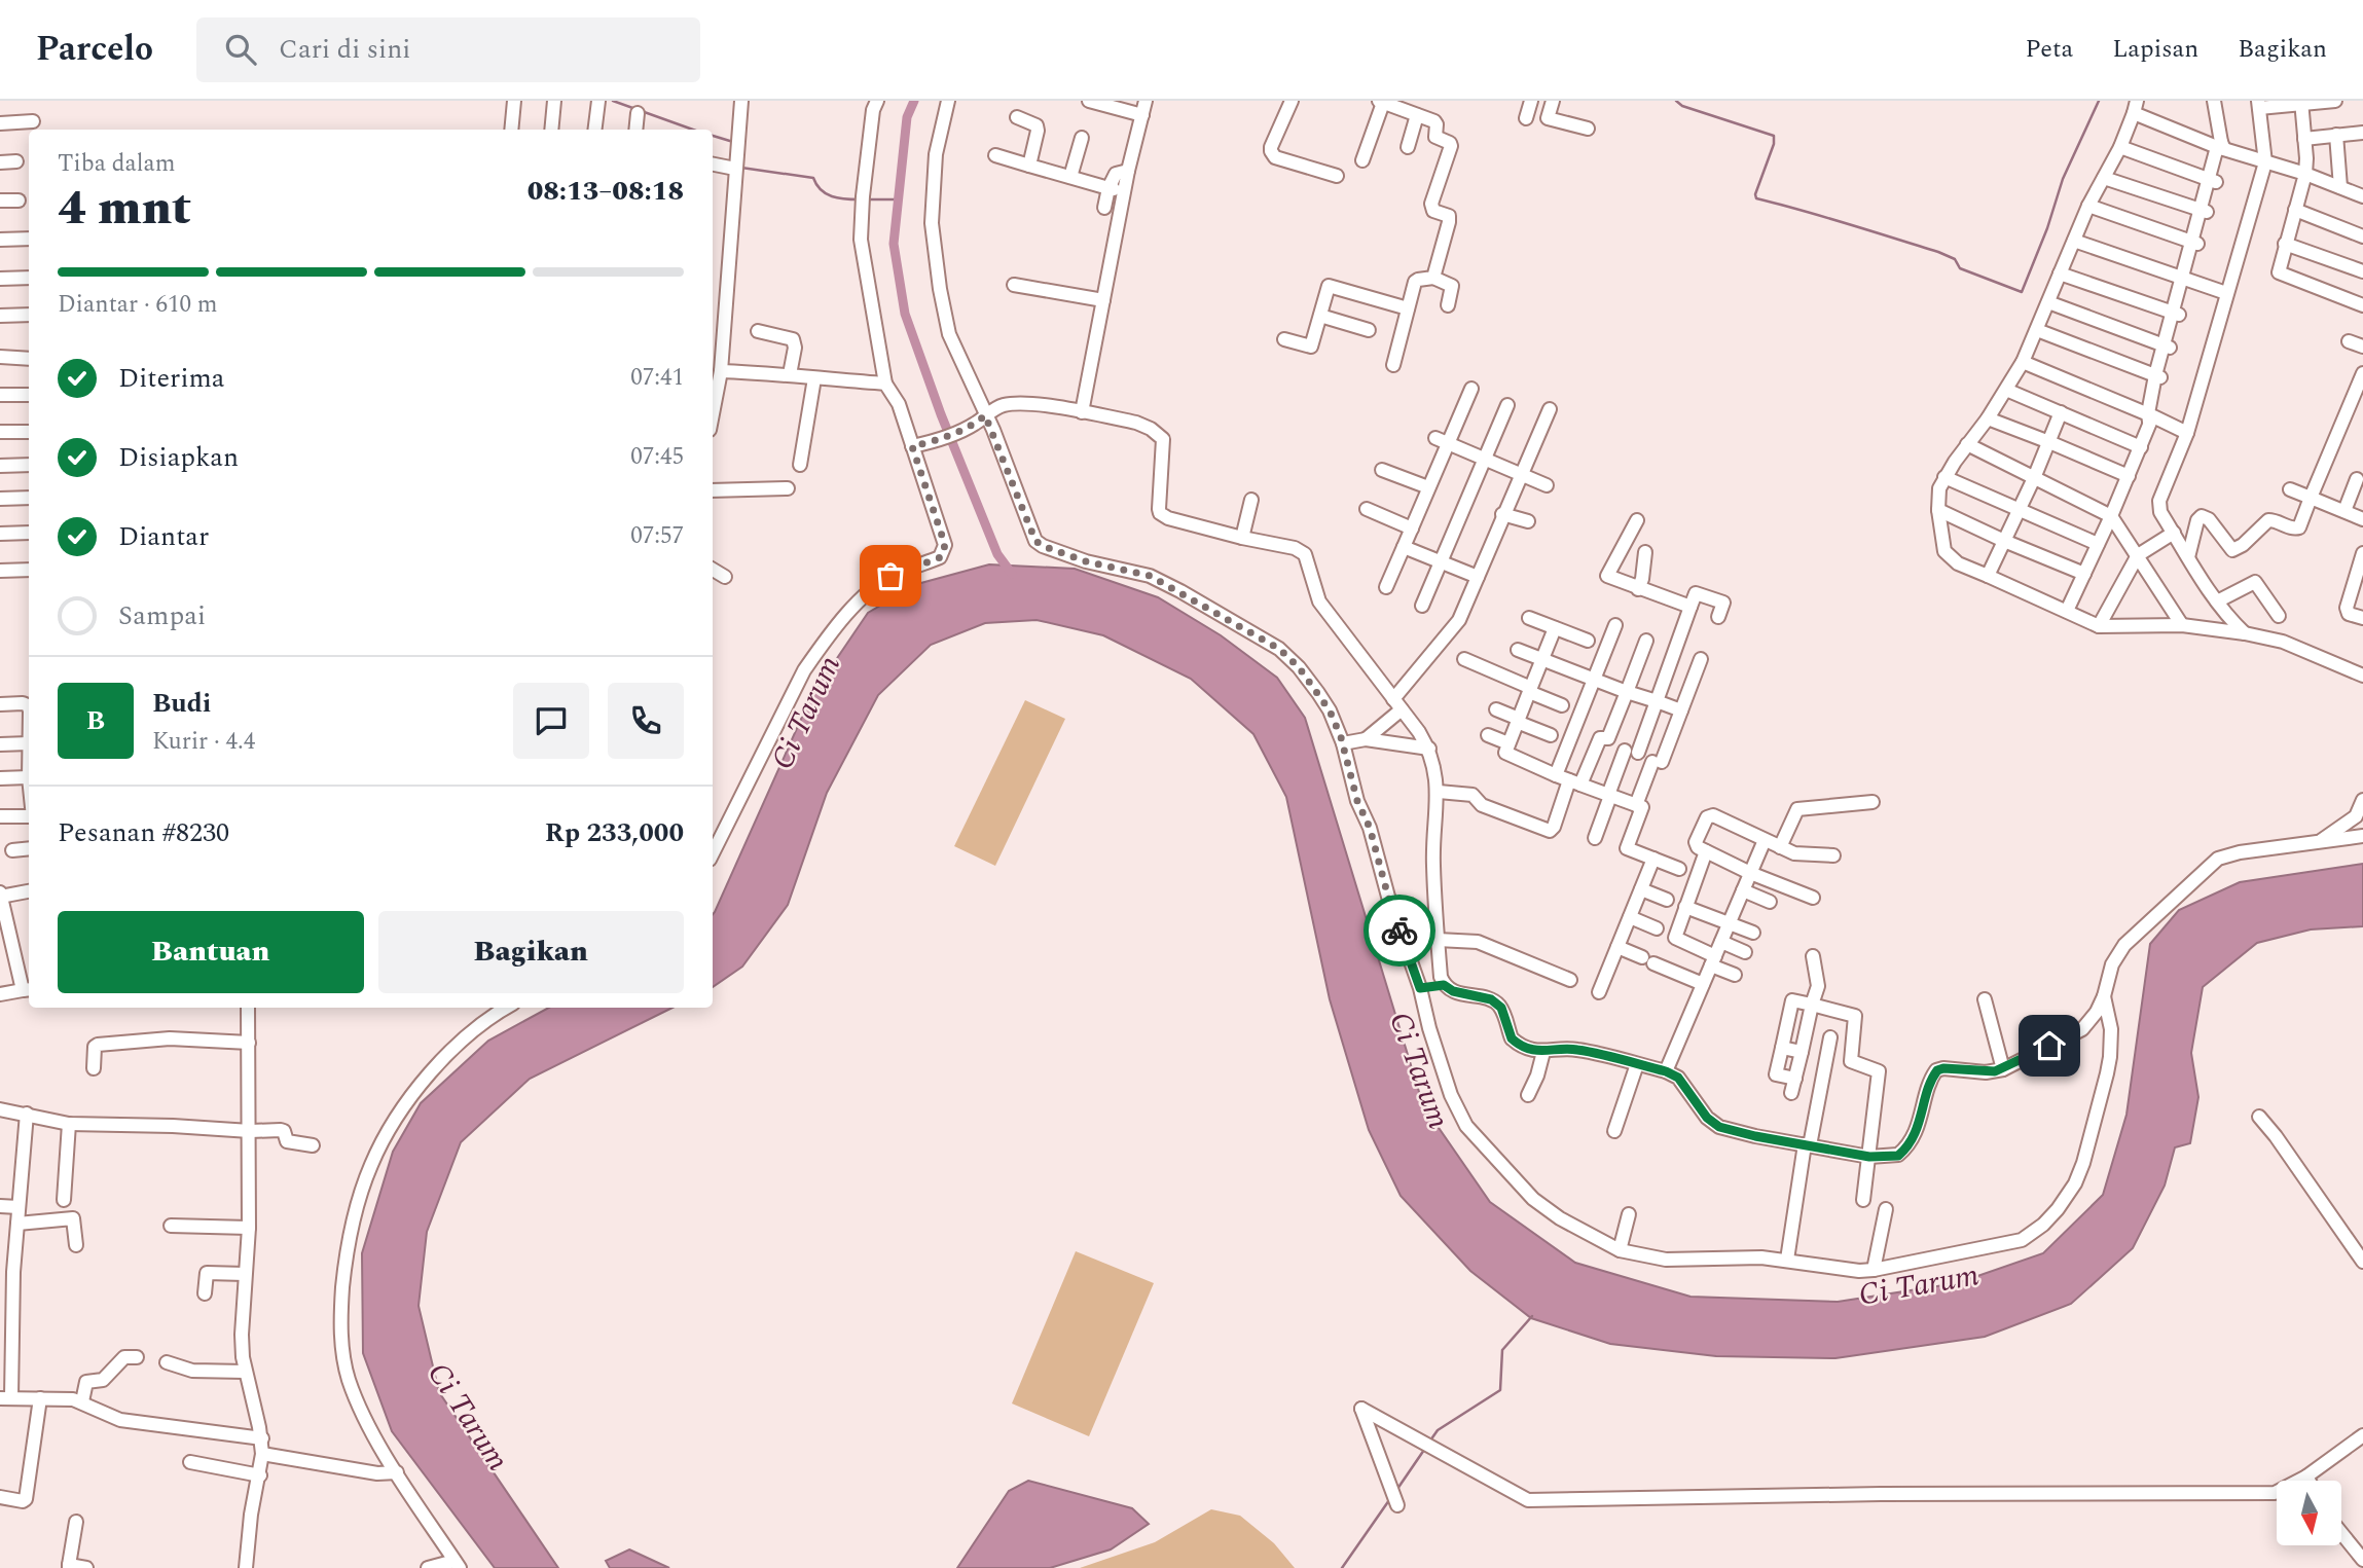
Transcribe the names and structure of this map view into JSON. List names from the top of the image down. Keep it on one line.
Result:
{"water":["Ci Tarum"],"north":"bottom","page":{"header":"Parcelo","search":"Cari di sini","nav":["Peta","Lapisan","Bagikan"],"heading":["4 mnt","Tiba dalam","08:13–08:18"],"panel":["Budi","Kurir · 4.4","Pesanan #8230","Rp 233,000"],"bar":"Diantar · 610 m","list":[["Diterima","07:41"],["Disiapkan","07:45"],["Diantar","07:57"],"Sampai"],"round":"B","buttons":["Bantuan","Bagikan"]}}
